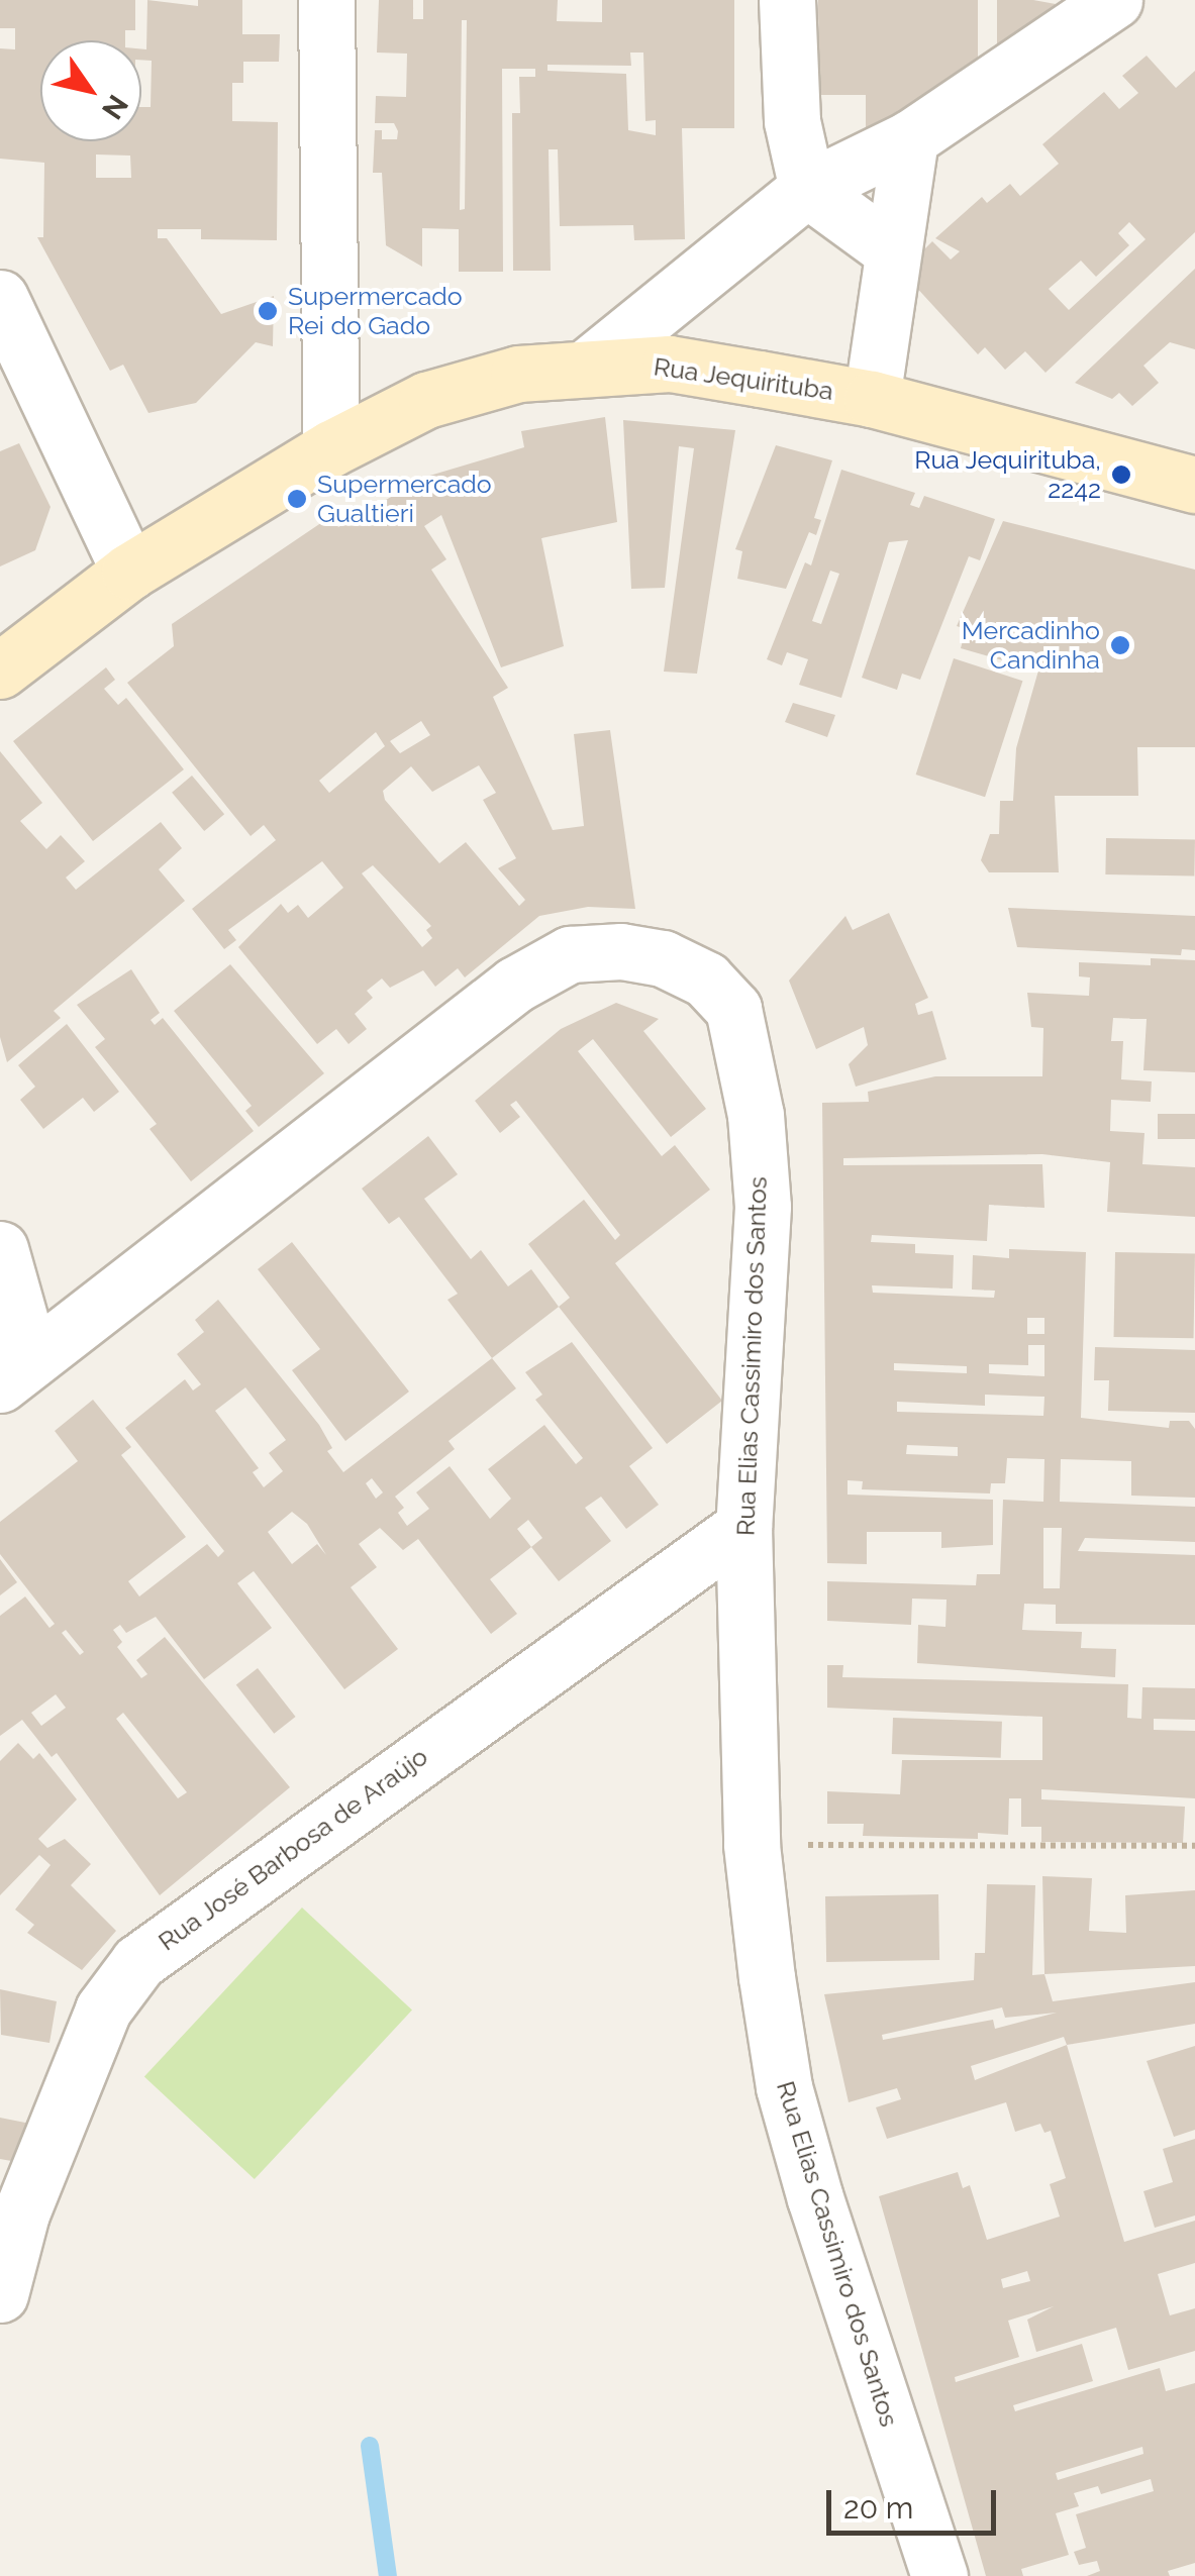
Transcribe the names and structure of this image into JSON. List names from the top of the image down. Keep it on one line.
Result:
{"streets":{"main road":["Rua Jequirituba"],"street":["Rua Elias Cassimiro dos Santos","Rua José Barbosa de Araújo"]},"crossings":[["Rua Elias Cassimiro dos Santos","Rua José Barbosa de Araújo"]],"places":["Supermercado Rei do Gado","Rua Jequirituba, 2242","Supermercado Gualtieri","Mercadinho Candinha"],"scale_bar":"20 m","north":"bottom right"}
